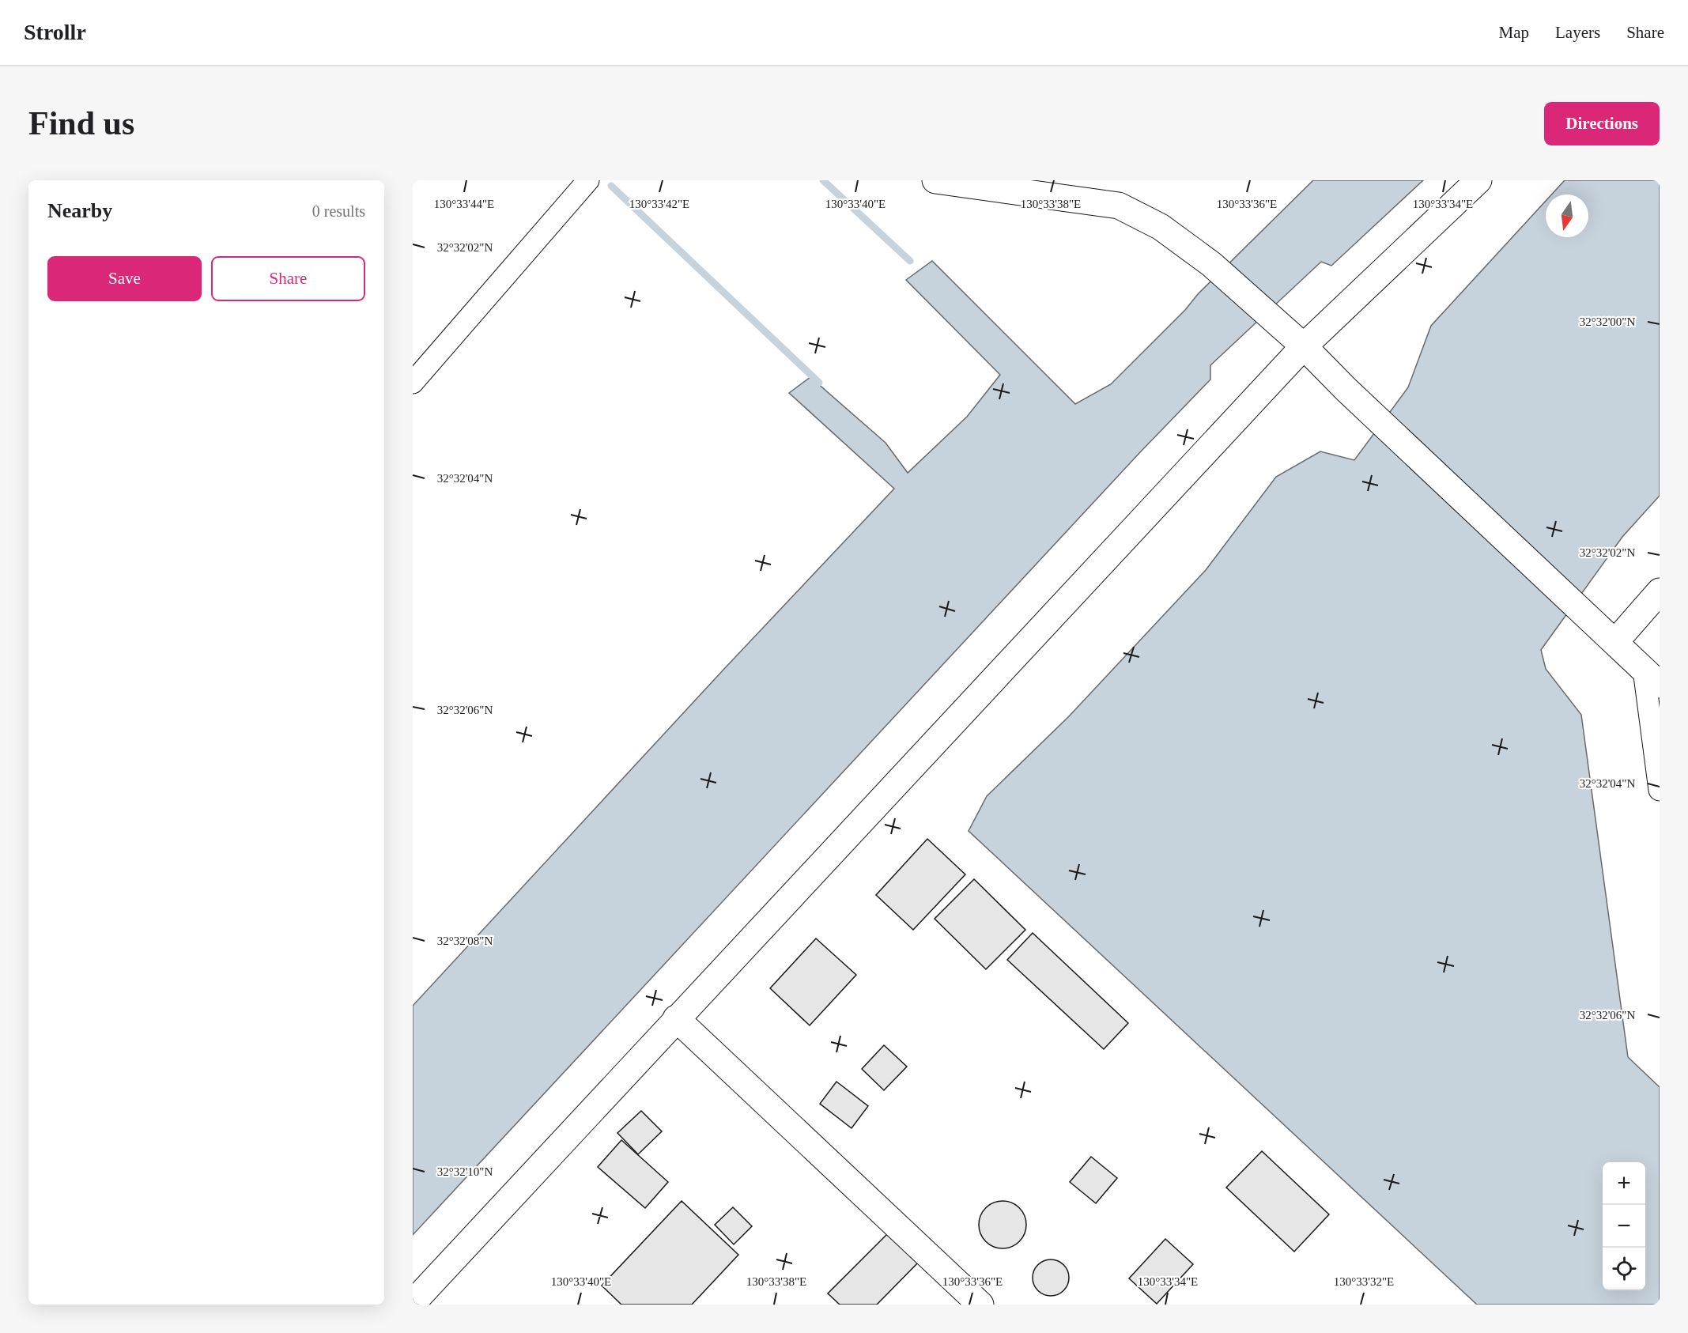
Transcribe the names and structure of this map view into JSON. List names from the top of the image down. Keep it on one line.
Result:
{"north":"bottom","page":{"header":"Strollr","nav":["Map","Layers","Share"],"buttons":["Directions",["Save","Share"]],"title":"Find us","heading":["Nearby","0 results"],"map_buttons":["+","−"]},"coordinates":["130°33'44\"E","130°33'42\"E","130°33'40\"E","130°33'38\"E","130°33'36\"E","130°33'34\"E","32°32'02\"N","32°32'00\"N","32°32'04\"N","32°32'06\"N","32°32'08\"N","32°32'10\"N","130°33'32\"E"]}
